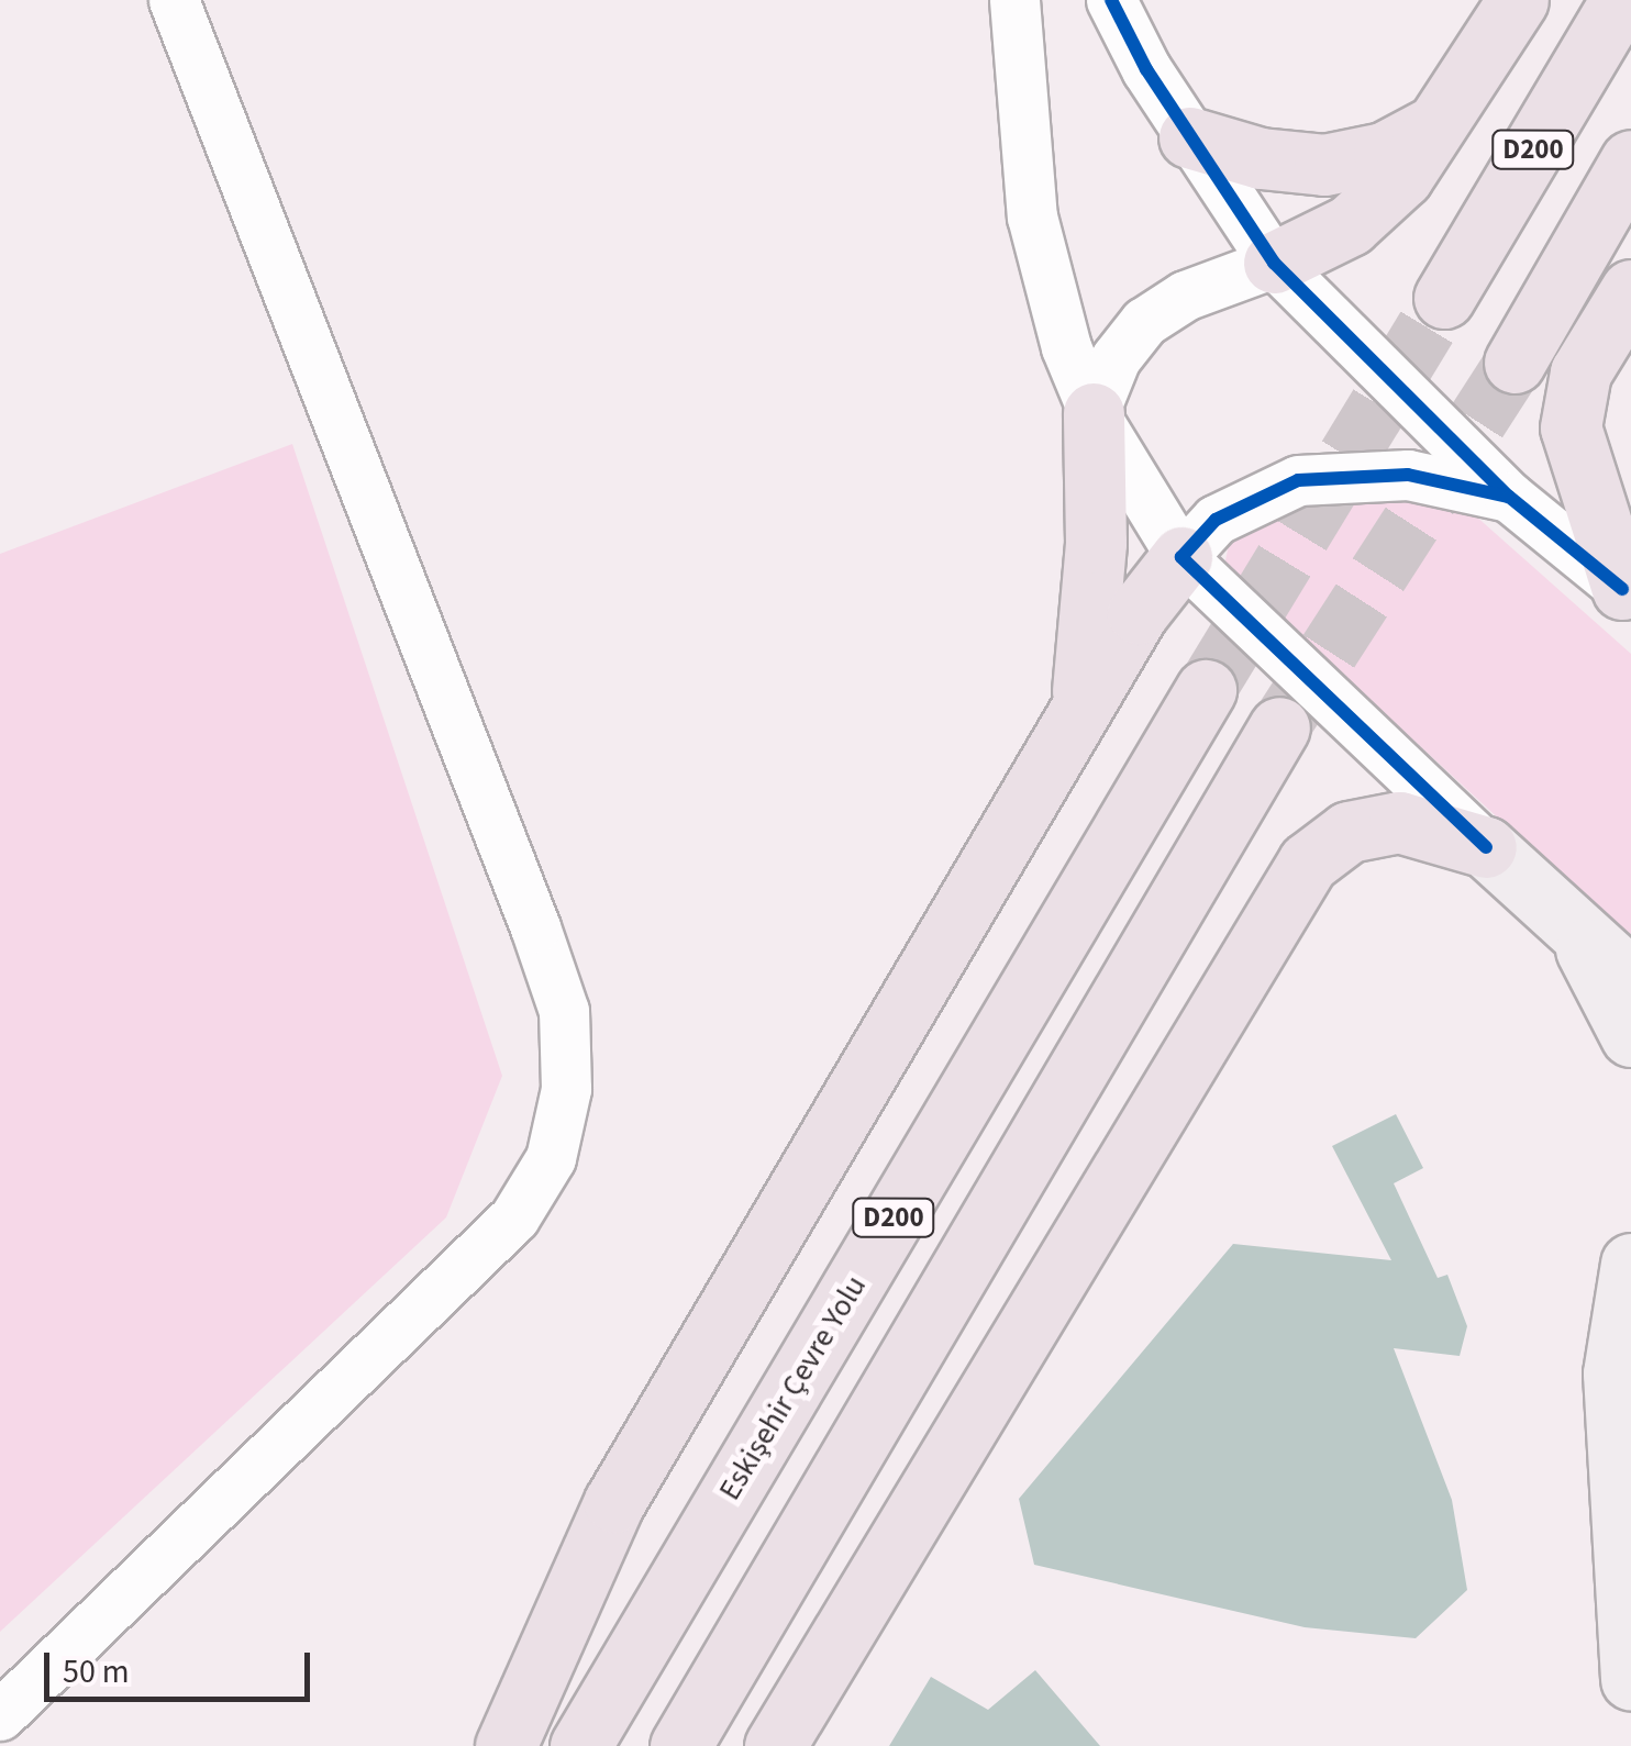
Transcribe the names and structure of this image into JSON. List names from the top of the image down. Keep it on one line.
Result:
{"streets":{"highway":["D200","Eskişehir Çevre Yolu"]},"scale_bar":"50 m"}
